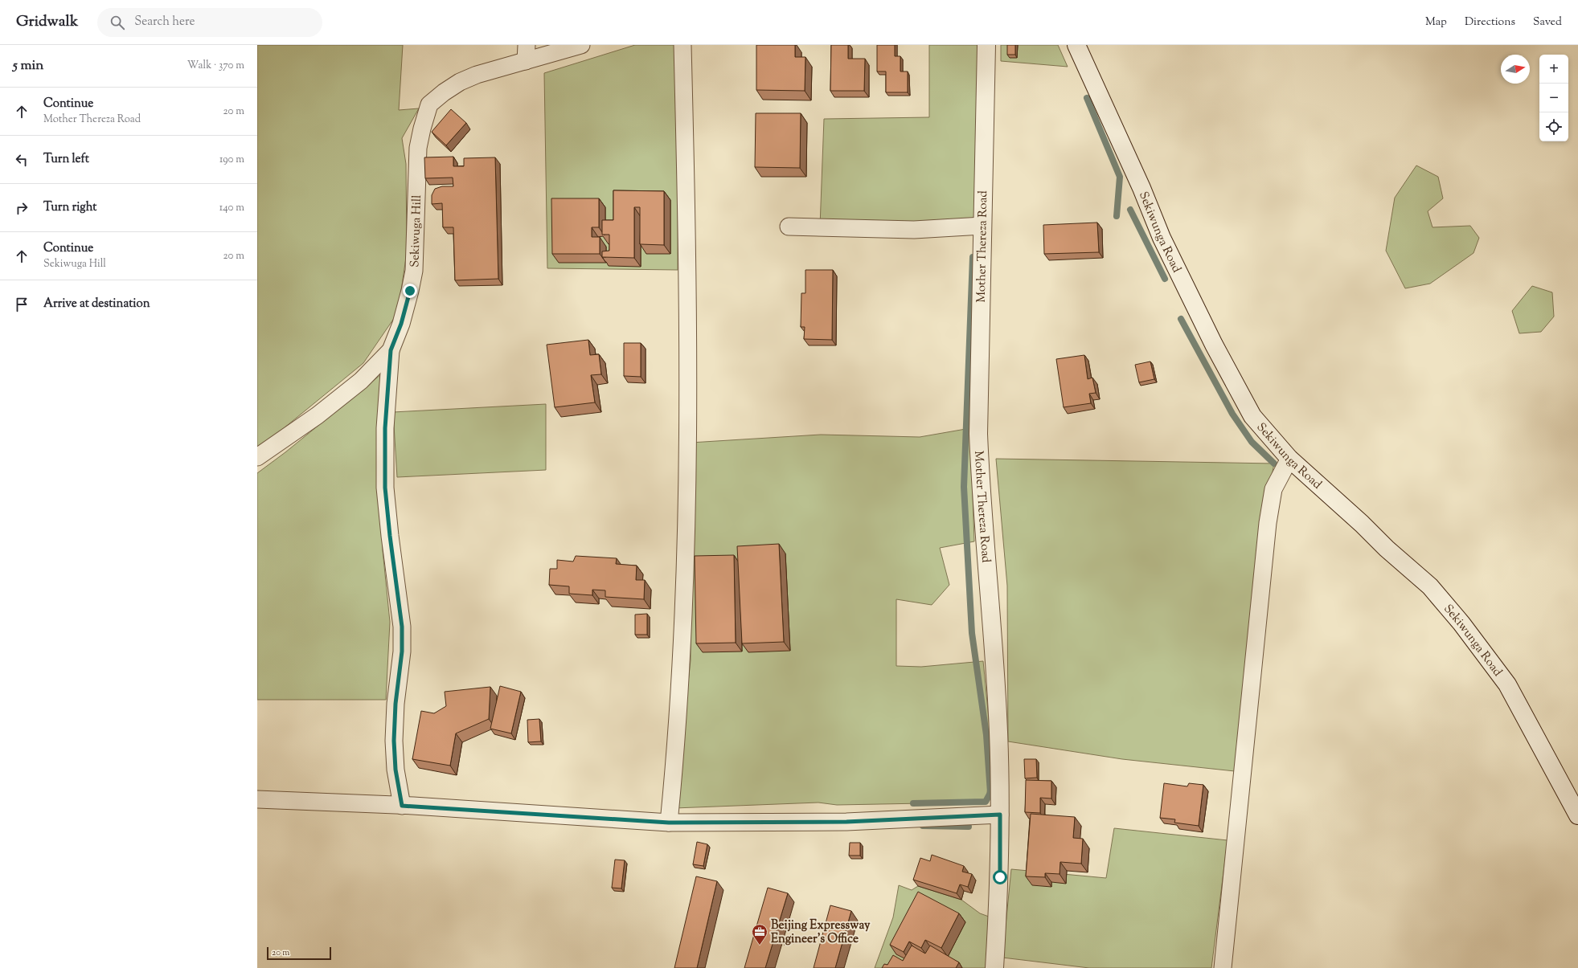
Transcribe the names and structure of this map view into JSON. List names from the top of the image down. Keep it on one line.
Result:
{"streets":{"main road":["Sekiwunga Road","Mother Thereza Road"],"street":["Sekiwuga Hill"]},"places":{"office":["Beijing Expressway Engineer's Office"]},"scale_bar":"20 m","north":"right","page":{"header":"Gridwalk","search":"Search here","nav":["Map","Directions","Saved"],"heading":["5 min","Walk · 370 m"],"map_buttons":["+","−"],"list":[["Continue","Mother Thereza Road","20 m"],["Turn left","190 m"],["Turn right","140 m"],["Continue","Sekiwuga Hill","20 m"],"Arrive at destination"],"scale":"20 m"}}
